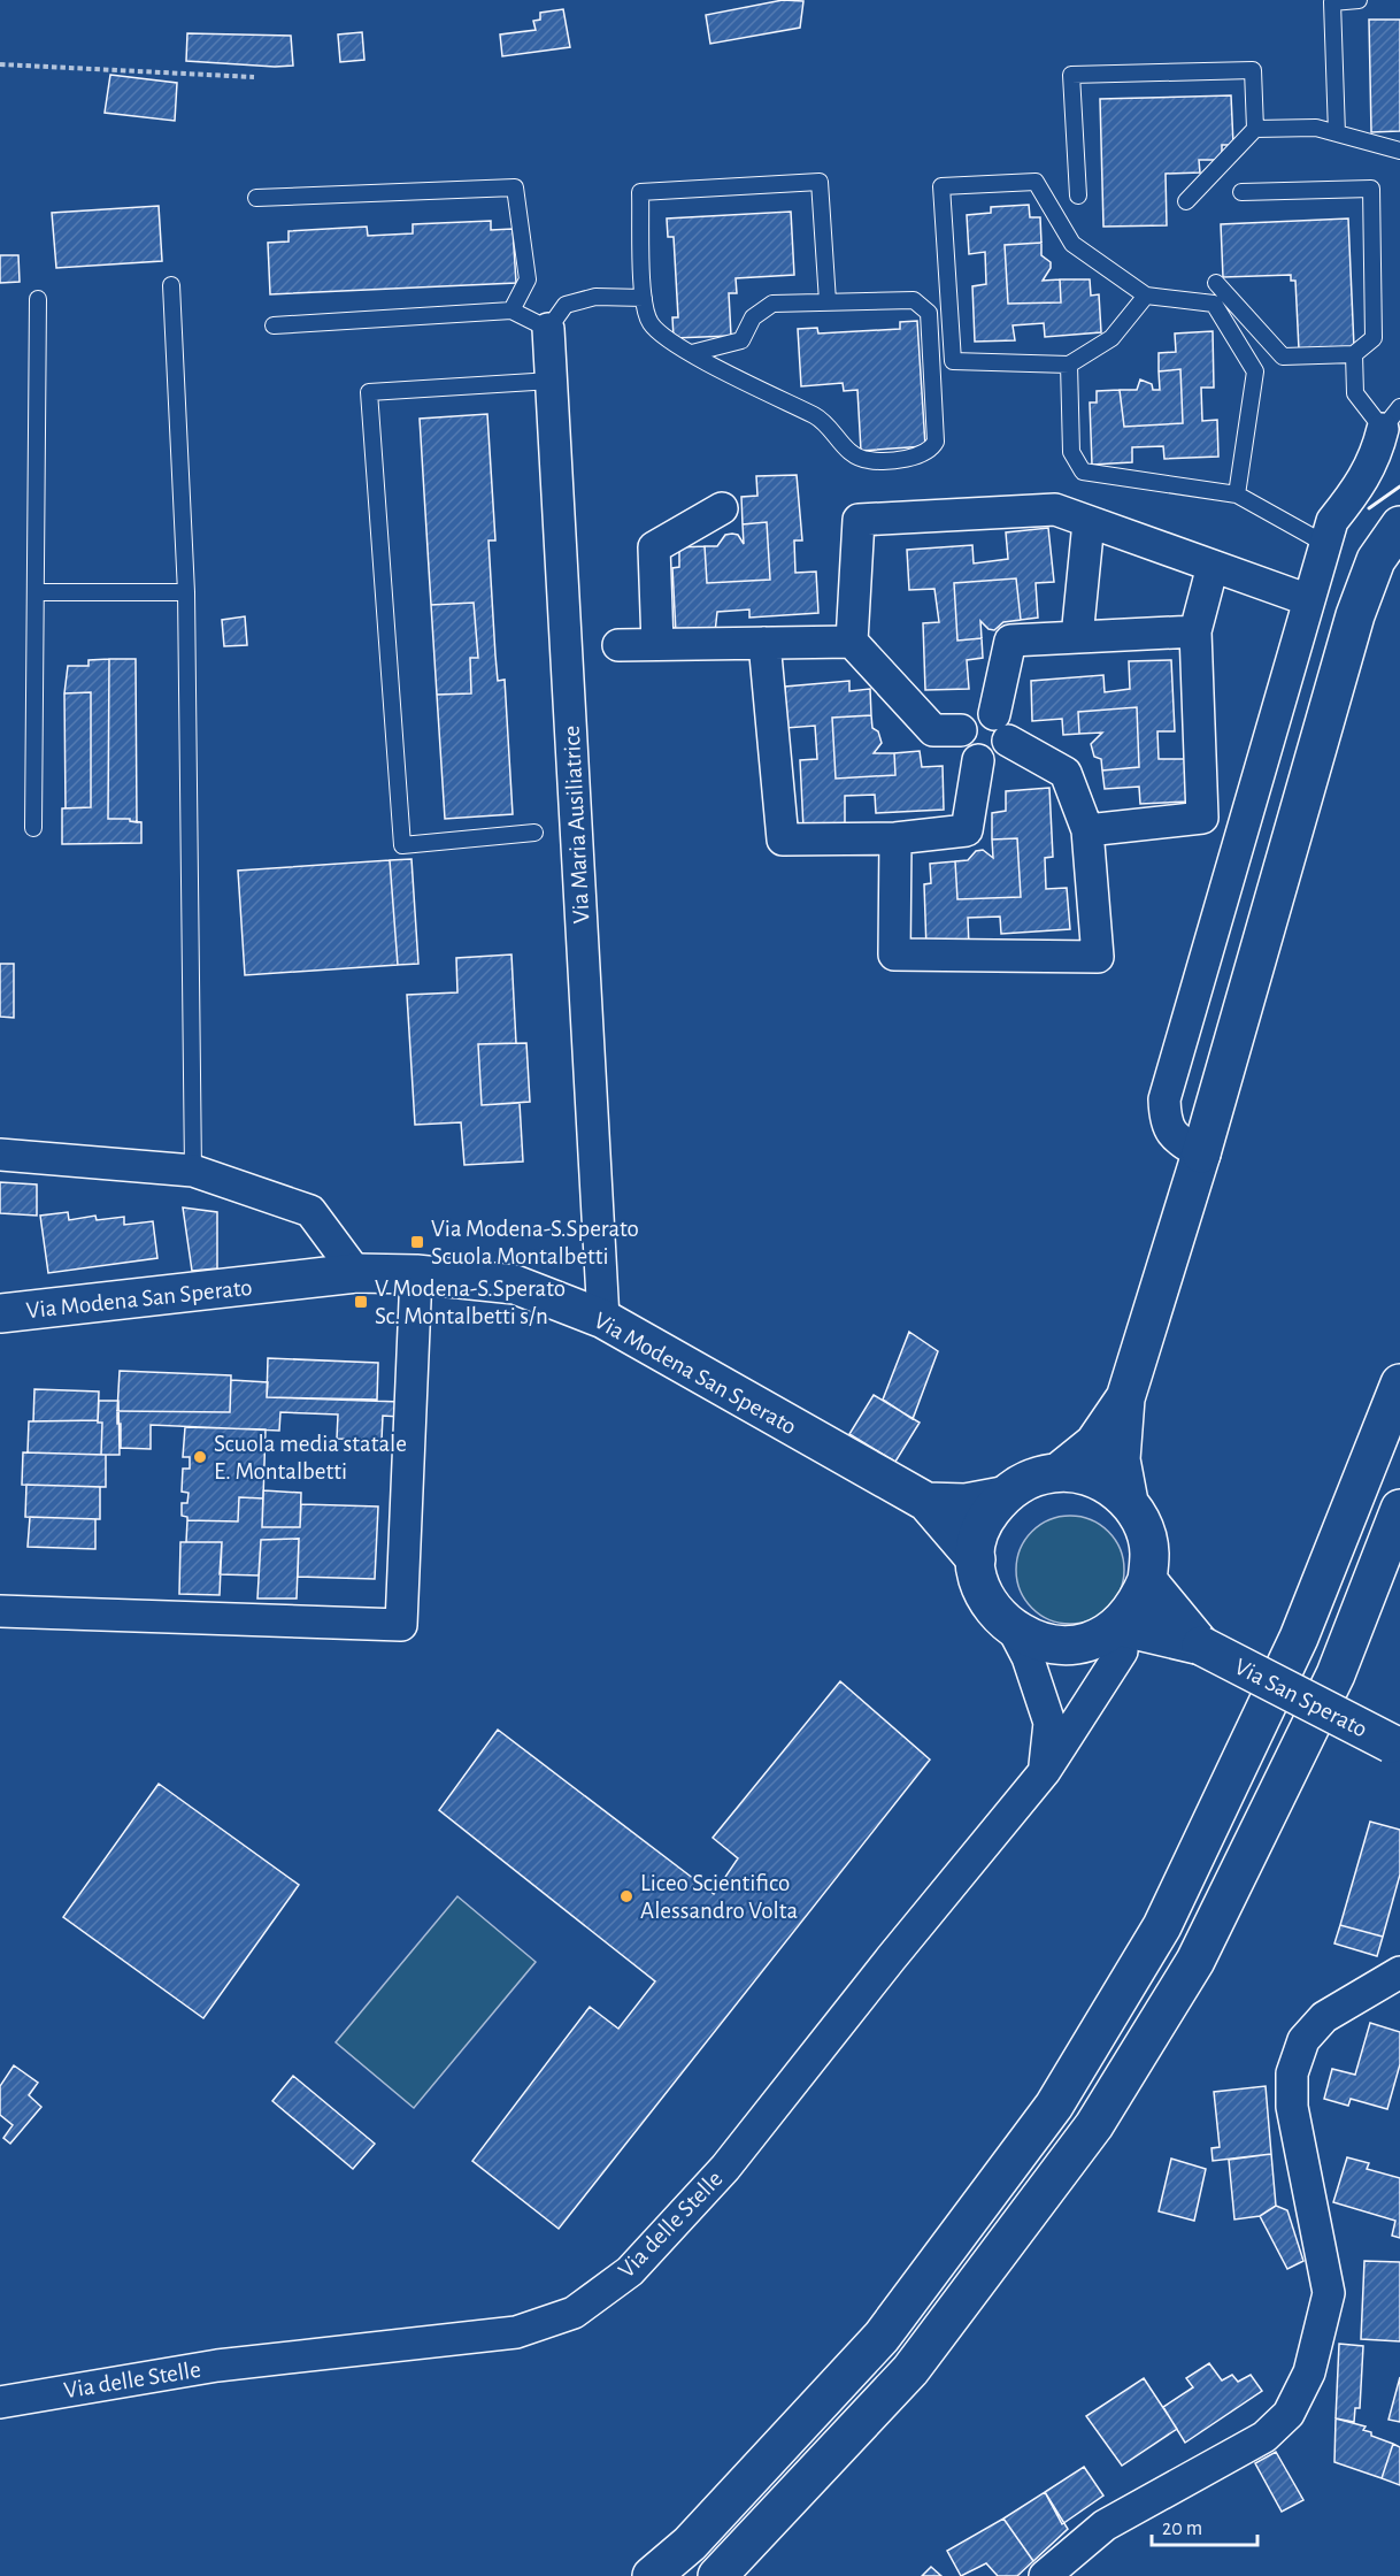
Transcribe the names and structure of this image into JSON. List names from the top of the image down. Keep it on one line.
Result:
{"streets":{"main road":["Via Modena San Sperato","Via San Sperato"],"street":["Via Maria Ausiliatrice","Via delle Stelle"]},"crossings":[["Via Maria Ausiliatrice","Via Modena San Sperato"]],"places":{"transit":["Via Modena-S.Sperato Scuola Montalbetti","V Modena-S.Sperato Sc. Montalbetti s/n"],"other":["Scuola media statale E. Montalbetti","Liceo Scientifico Alessandro Volta"]},"scale_bar":"20 m"}
